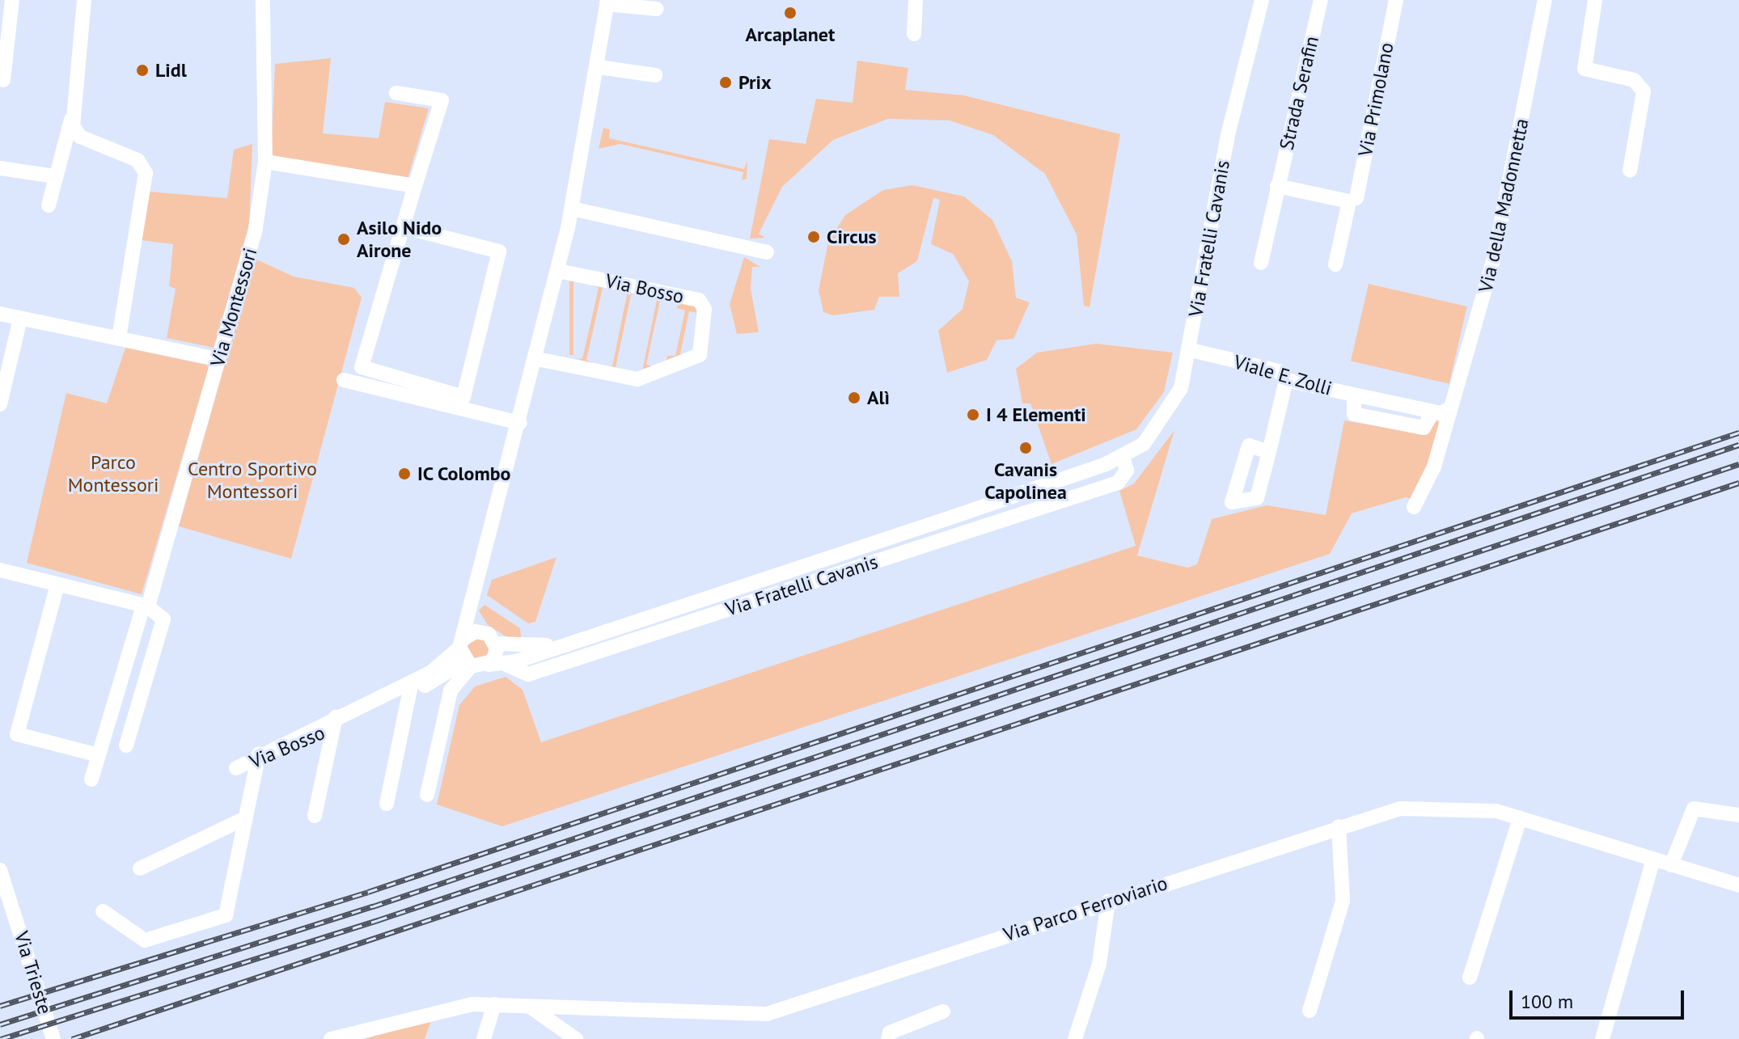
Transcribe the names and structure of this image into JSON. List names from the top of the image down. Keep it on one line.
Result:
{"streets":{"street":["Strada Serafin","Via Primolano","Via della Madonnetta","Via Fratelli Cavanis","Via Bosso","Via Montessori","Viale E. Zolli","Via Parco Ferroviario","Via Trieste"]},"crossings":[["Via della Madonnetta","Viale E. Zolli"],["Via Fratelli Cavanis","Viale E. Zolli"]],"parks":["Parco Montessori","Centro Sportivo Montessori"],"places":["Arcaplanet","Lidl","Prix","Circus","Asilo Nido Airone","Alì","I 4 Elementi","Cavanis Capolinea","IC Colombo"],"scale_bar":"100 m"}
